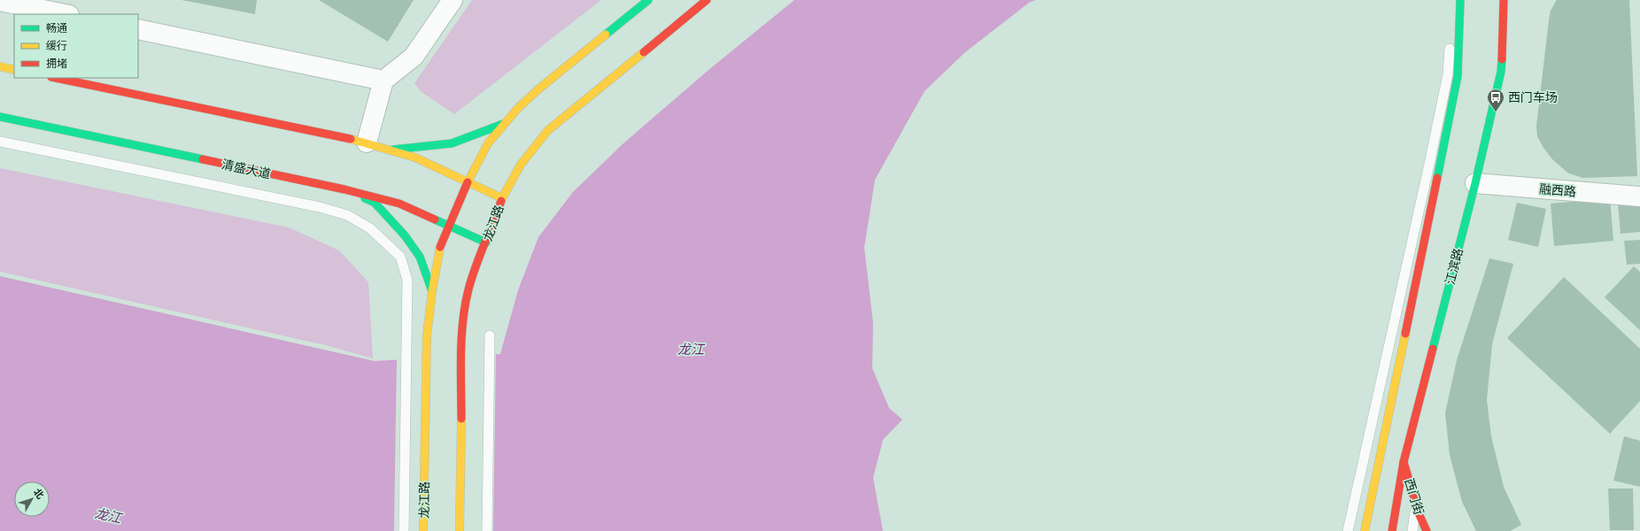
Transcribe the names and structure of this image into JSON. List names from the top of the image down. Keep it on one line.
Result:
{"streets":{"main road":["清盛大道","龙江路","江滨路","西门街"],"street":["融西路"]},"crossings":[["清盛大道","龙江路"],["融西路","江滨路"],["江滨路","西门街"]],"water":["龙江"],"places":{"bus stop":["西门车场"]},"legend":["畅通","缓行","拥堵"],"north":"top right"}
